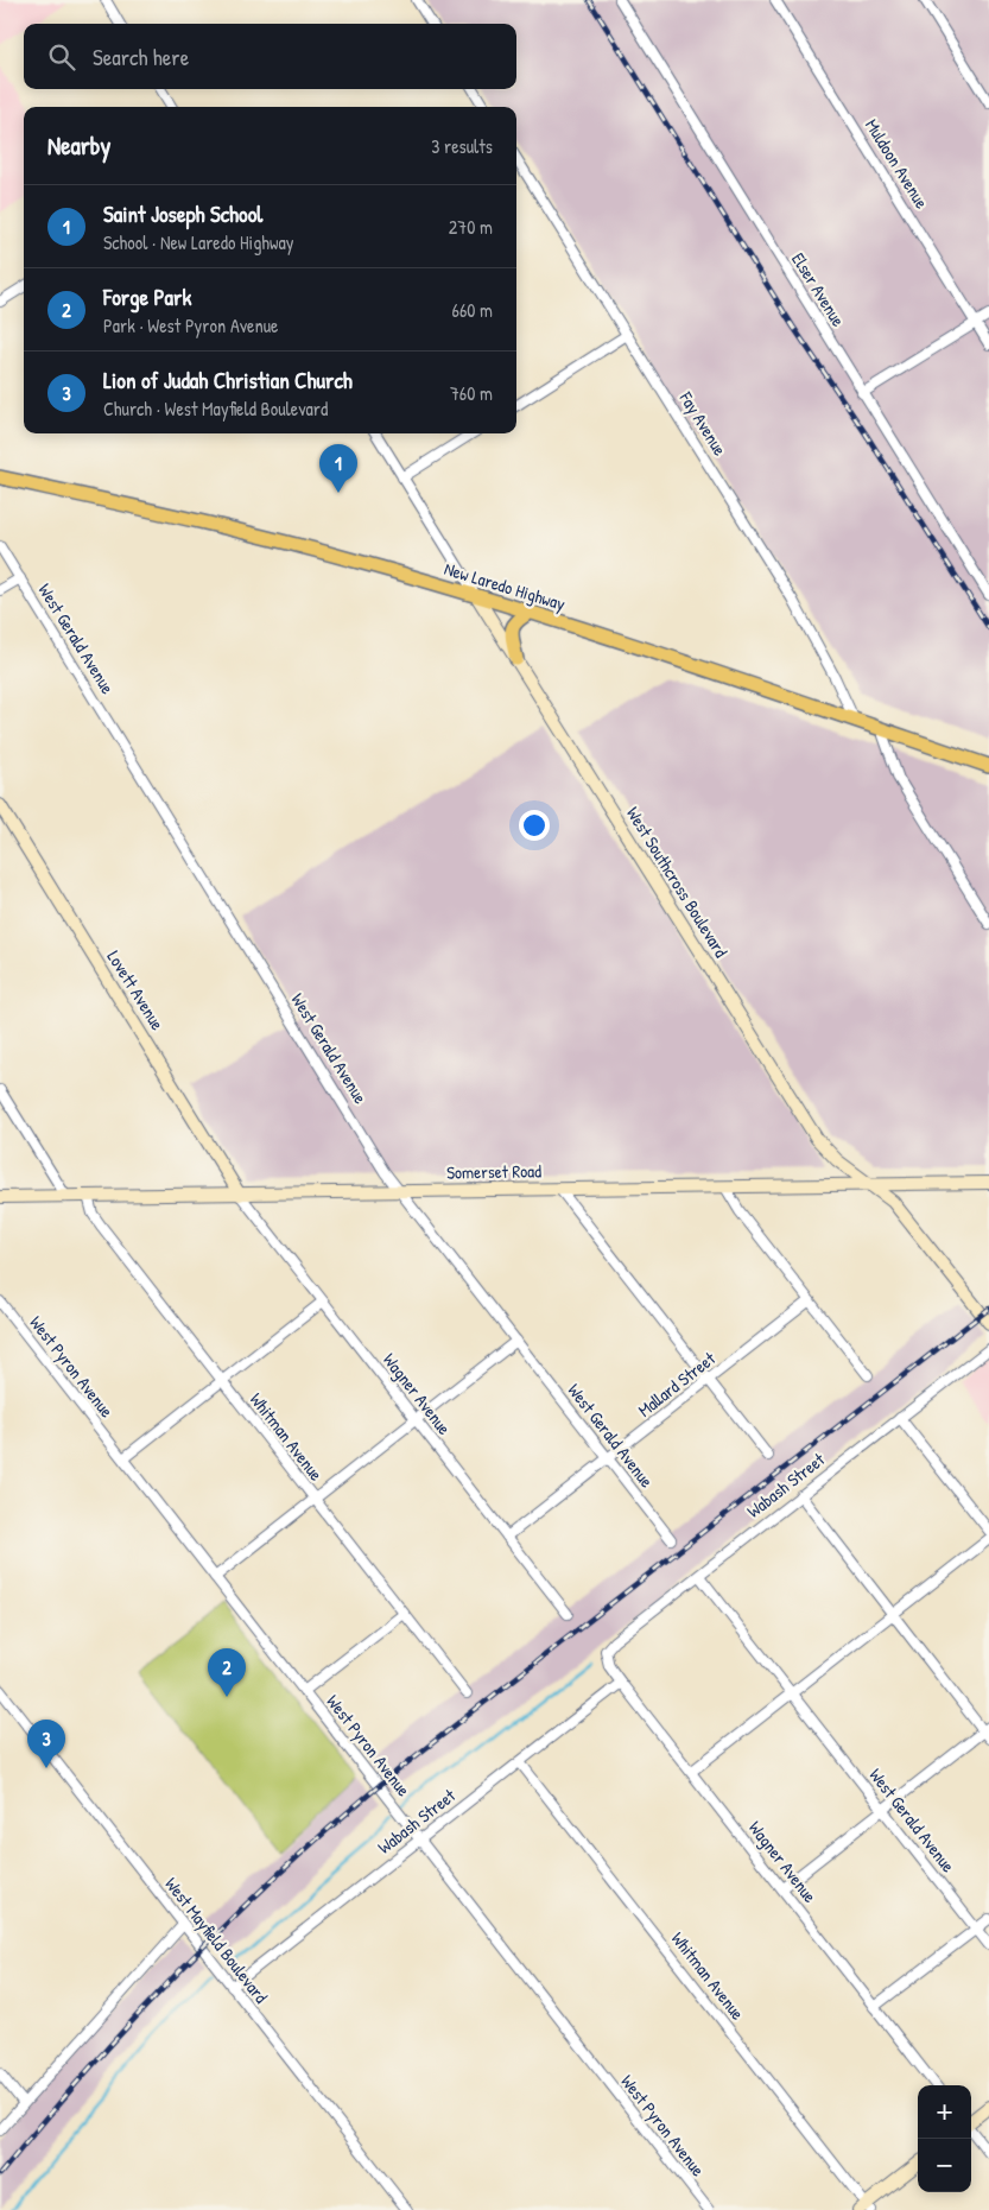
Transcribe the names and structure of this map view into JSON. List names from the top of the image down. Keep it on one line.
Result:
{"streets":{"main road":["New Laredo Highway","West Southcross Boulevard","Lovett Avenue","Somerset Road"],"street":["Muldoon Avenue","Elser Avenue","Fay Avenue","West Gerald Avenue","West Pyron Avenue","Mallard Street","Wagner Avenue","Whitman Avenue","Wabash Street","West Mayfield Boulevard"]},"crossings":[["Fay Avenue","New Laredo Highway"],["New Laredo Highway","West Southcross Boulevard"],["West Gerald Avenue","Somerset Road"],["West Gerald Avenue","Mallard Street"],["West Gerald Avenue","Wabash Street"],["West Southcross Boulevard","Somerset Road"],["Lovett Avenue","Somerset Road"],["Lovett Avenue","Wagner Avenue"],["Somerset Road","Wagner Avenue"],["Somerset Road","Whitman Avenue"],["West Pyron Avenue","Wabash Street"],["Mallard Street","Wagner Avenue"],["Wagner Avenue","Wabash Street"],["Whitman Avenue","Wabash Street"],["Wabash Street","West Mayfield Boulevard"]],"page":{"search":"Search here","heading":["Nearby","3 results"],"list":[{"mark":"1","name":"Saint Joseph School","note":"School · New Laredo Highway","value":"270 m"},{"mark":"2","name":"Forge Park","note":"Park · West Pyron Avenue","value":"660 m"},{"mark":"3","name":"Lion of Judah Christian Church","note":"Church · West Mayfield Boulevard","value":"760 m"}],"pins":["1","2","3"],"map_buttons":["+","−"]}}
